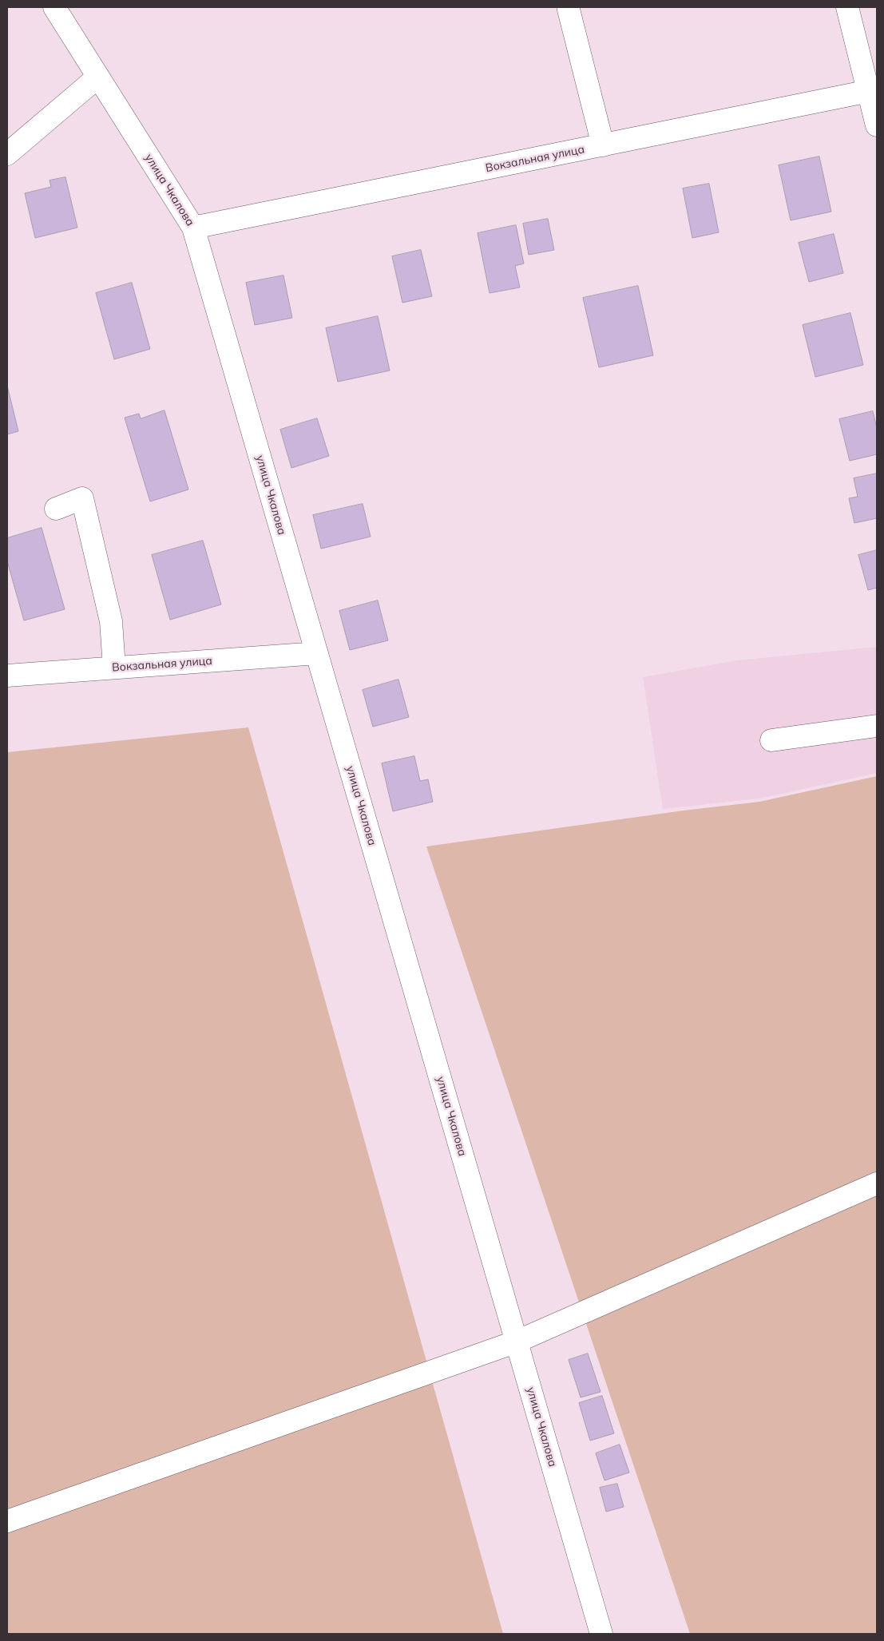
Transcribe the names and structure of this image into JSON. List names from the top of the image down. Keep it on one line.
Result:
{"streets":{"street":["Вокзальная улица","улица Чкалова"]},"crossings":[["Вокзальная улица","улица Чкалова"]]}
